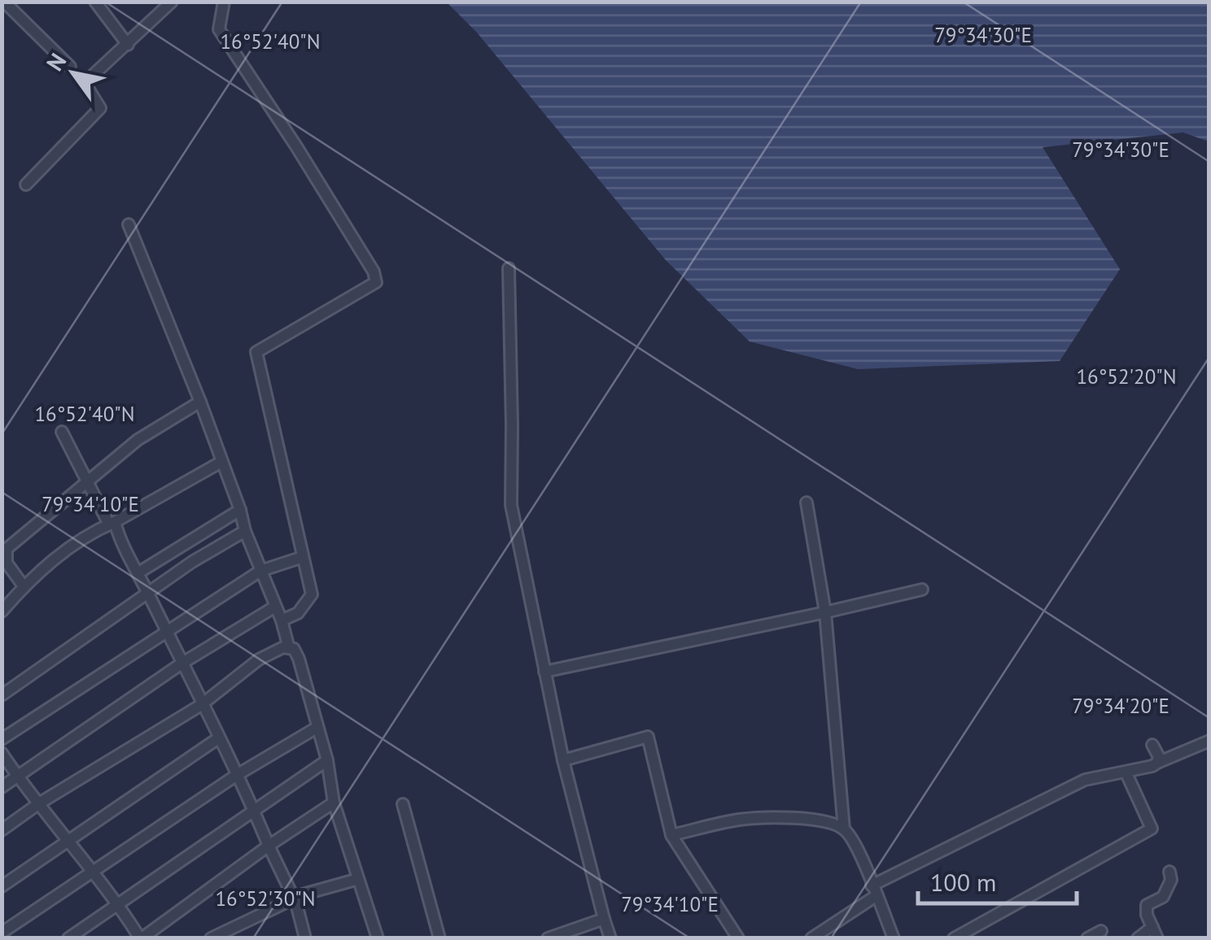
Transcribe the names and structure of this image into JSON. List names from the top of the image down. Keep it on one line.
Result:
{"scale_bar":"100 m","north":"top left","coordinates":["79°34'30\"E","16°52'40\"N","16°52'20\"N","79°34'10\"E","79°34'20\"E","16°52'30\"N"]}
